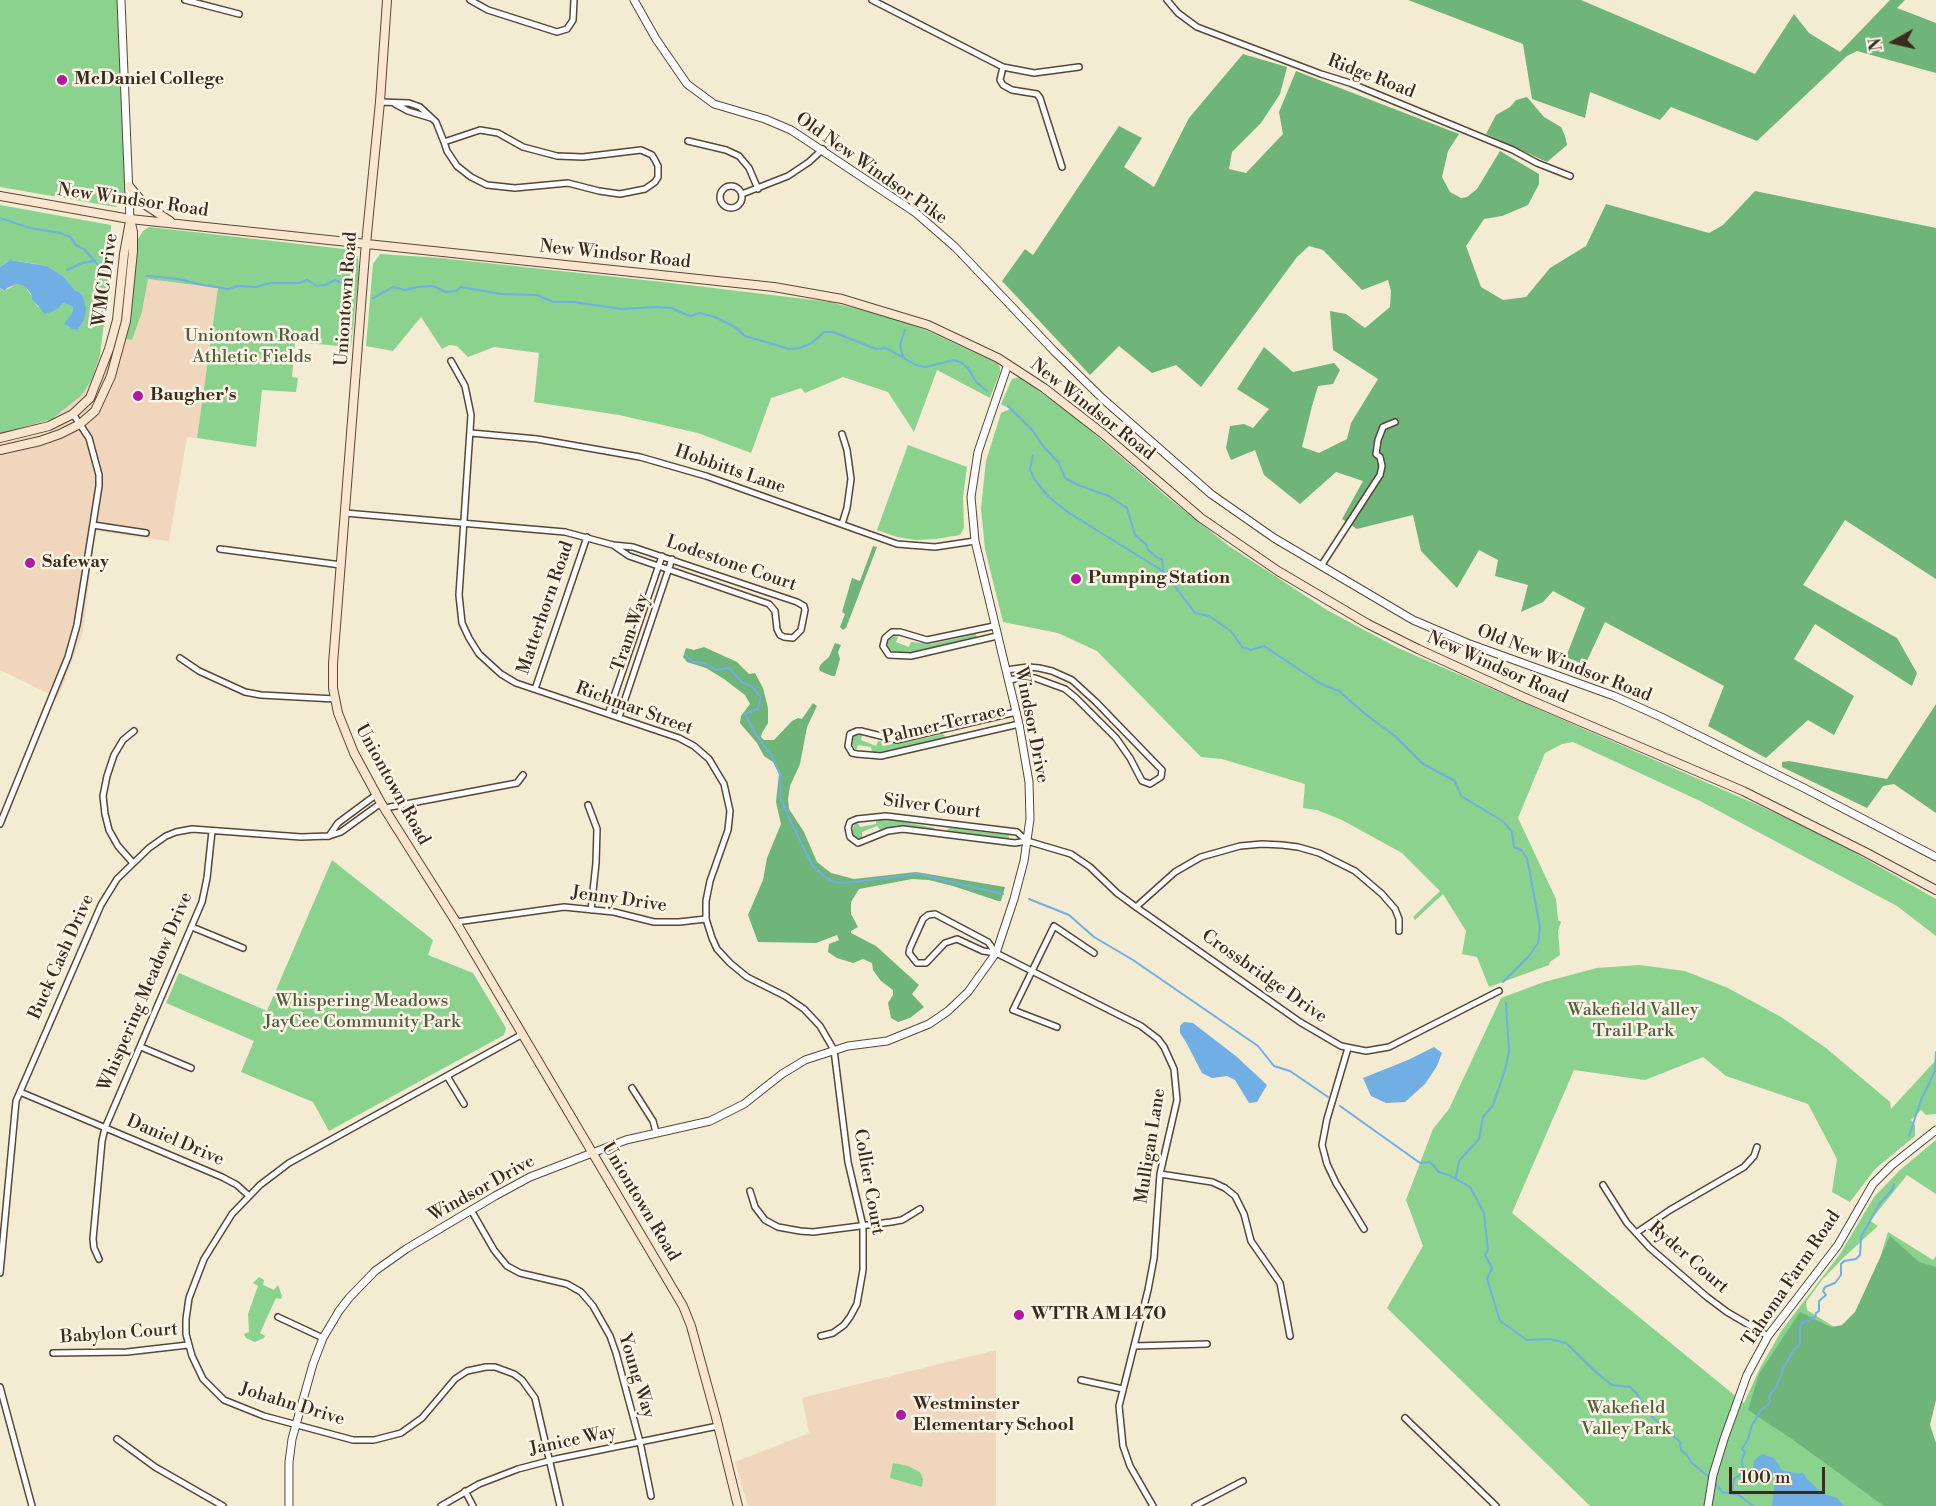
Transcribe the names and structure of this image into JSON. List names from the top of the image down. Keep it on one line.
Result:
{"streets":{"main road":["New Windsor Road","WMC Drive","Uniontown Road"],"street":["Ridge Road","Old New Windsor Pike","Hobbitts Lane","Lodestone Court","Matterhorn Road","Tram Way","Old New Windsor Road","Richmar Street","Palmer Terrace","Windsor Drive","Silver Court","Jenny Drive","Buck Cash Drive","Crossbridge Drive","Whispering Meadow Drive","Daniel Drive","Mulligan Lane","Collier Court","Ryder Court","Tahoma Farm Road","Babylon Court","Young Way","Johahn Drive","Janice Way"]},"crossings":[["Old New Windsor Pike","Old New Windsor Road"],["New Windsor Road","WMC Drive"],["New Windsor Road","Uniontown Road"],["New Windsor Road","Windsor Drive"],["Uniontown Road","Lodestone Court"],["Uniontown Road","Windsor Drive"],["Uniontown Road","Jenny Drive"],["Uniontown Road","Buck Cash Drive"],["Uniontown Road","Johahn Drive"],["Uniontown Road","Janice Way"],["Hobbitts Lane","Richmar Street"],["Hobbitts Lane","Windsor Drive"],["Lodestone Court","Matterhorn Road"],["Lodestone Court","Tram Way"],["Lodestone Court","Richmar Street"],["Matterhorn Road","Richmar Street"],["Tram Way","Richmar Street"],["Richmar Street","Windsor Drive"],["Richmar Street","Jenny Drive"],["Richmar Street","Collier Court"],["Palmer Terrace","Windsor Drive"],["Windsor Drive","Silver Court"],["Windsor Drive","Crossbridge Drive"],["Windsor Drive","Mulligan Lane"],["Windsor Drive","Collier Court"],["Windsor Drive","Young Way"],["Windsor Drive","Johahn Drive"],["Silver Court","Crossbridge Drive"],["Buck Cash Drive","Whispering Meadow Drive"],["Buck Cash Drive","Daniel Drive"],["Whispering Meadow Drive","Daniel Drive"],["Daniel Drive","Johahn Drive"],["Ryder Court","Tahoma Farm Road"],["Babylon Court","Johahn Drive"],["Young Way","Janice Way"],["Johahn Drive","Janice Way"]],"parks":["Uniontown Road Athletic Fields","Whispering Meadows JayCee Community Park","Wakefield Valley Trail Park","Wakefield Valley Park"],"places":["McDaniel College","Baugher's","Safeway","Pumping Station","WTTR AM 1470","Westminster Elementary School"],"scale_bar":"100 m","north":"left"}
